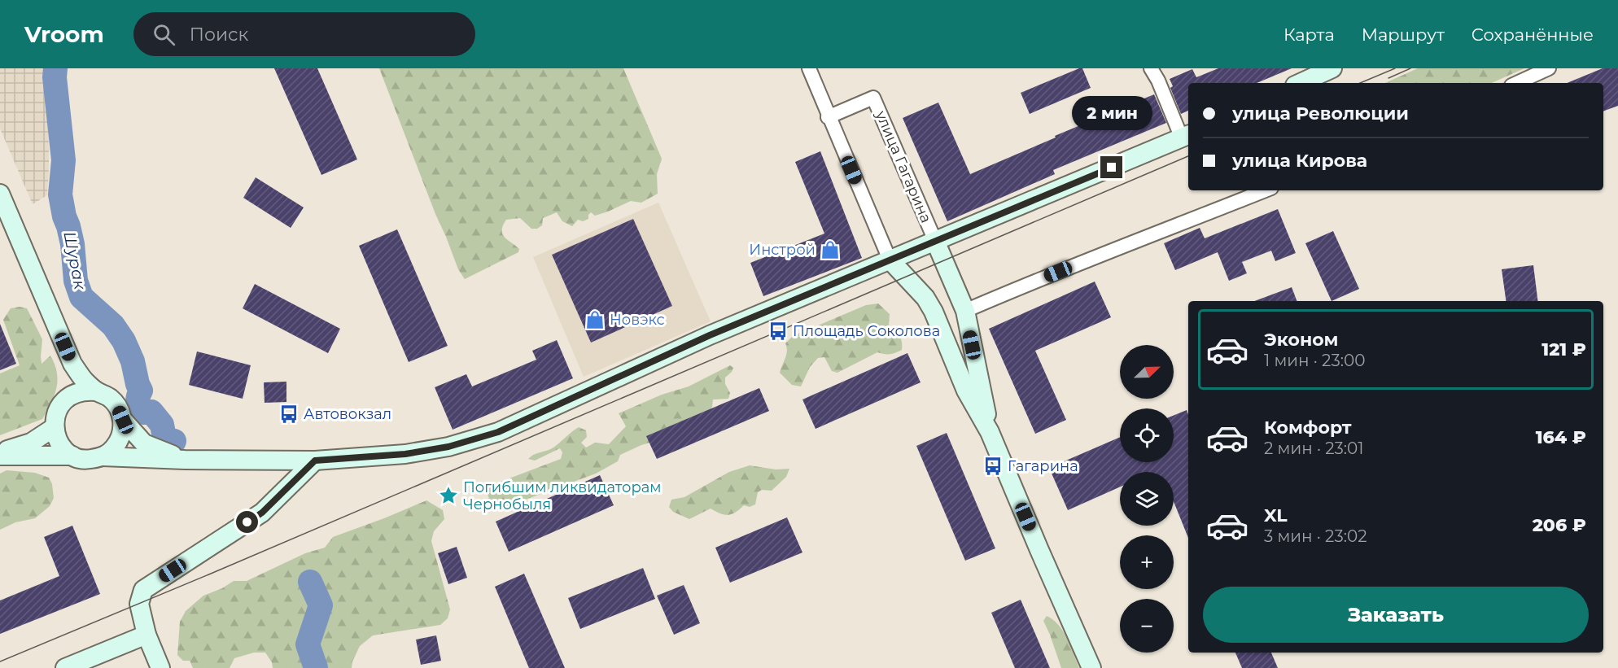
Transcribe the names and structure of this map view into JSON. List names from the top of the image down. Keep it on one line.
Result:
{"streets":{"street":["улица Гагарина"]},"water":["Шурак"],"places":{"shop":["Инстрой","Новэкс"],"bus stop":["Площадь Соколова","Автовокзал","Гагарина"],"place":["Погибшим ликвидаторам Чернобыля"]},"north":"top right","page":{"header":"Vroom","search":"Поиск","nav":["Карта","Маршрут","Сохранённые"],"banner":["улица Революции","улица Кирова"],"bubble":"2 мин","list":[{"name":"Эконом","note":"1 мин · 23:00","value":"121 ₽"},{"name":"Комфорт","note":"2 мин · 23:01","value":"164 ₽"},{"name":"XL","note":"3 мин · 23:02","value":"206 ₽"}],"map_buttons":["+","−"],"buttons":"Заказать"}}
